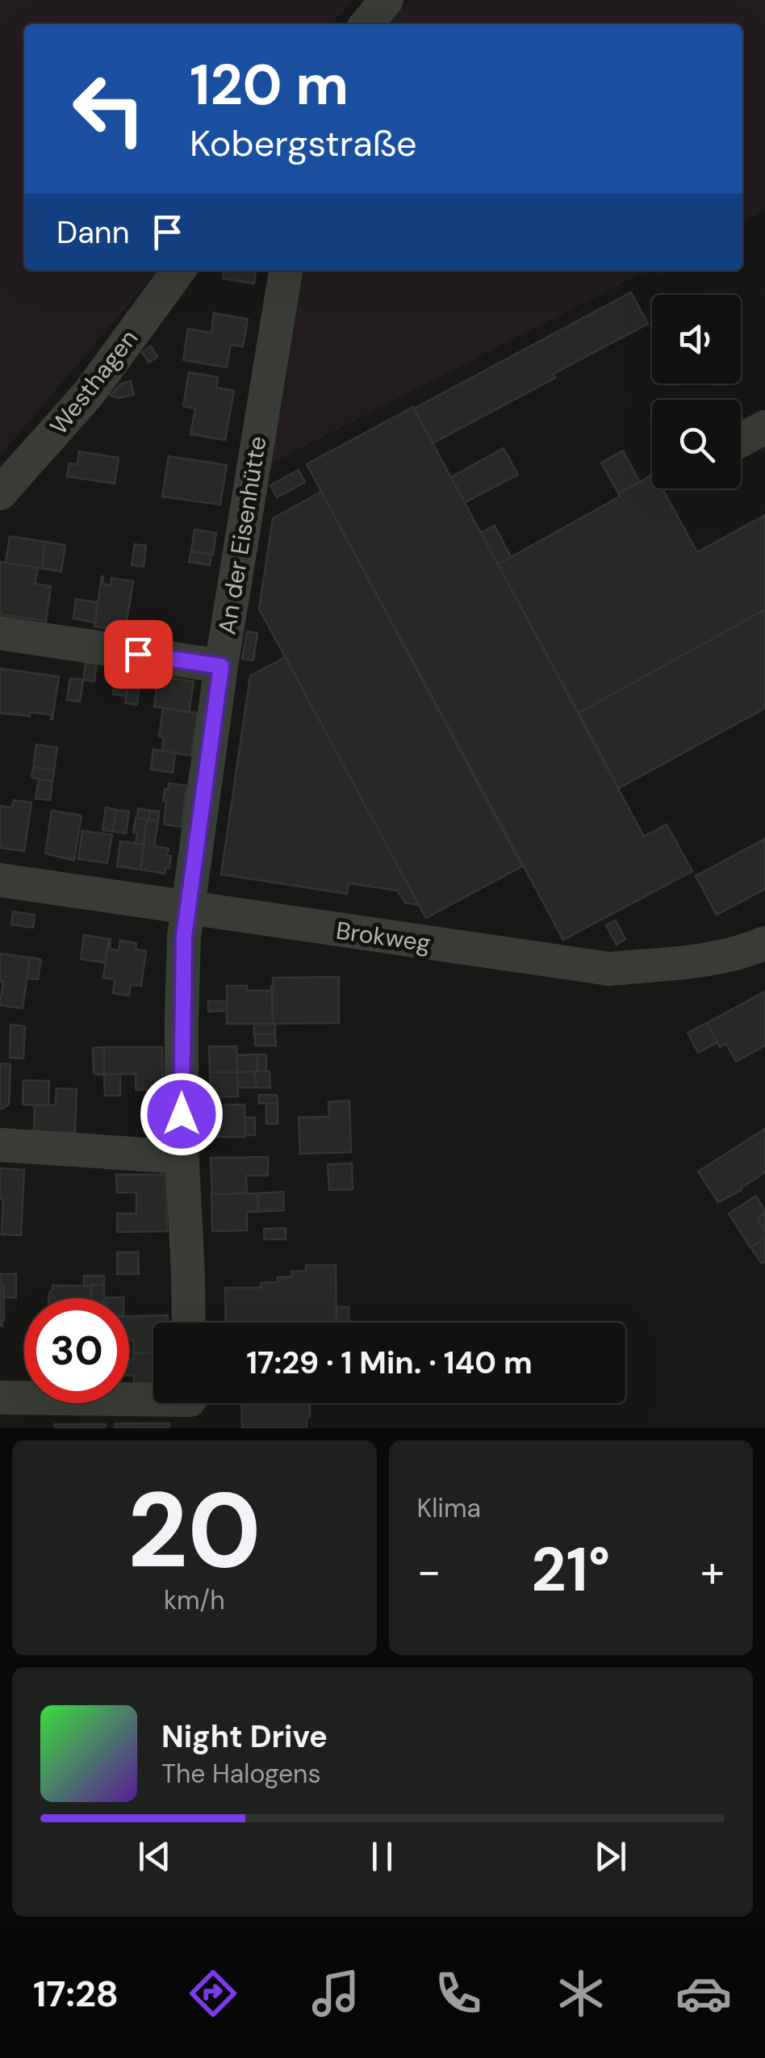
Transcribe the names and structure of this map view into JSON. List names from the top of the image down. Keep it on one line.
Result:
{"streets":{"street":["Westhagen","An der Eisenhütte","Brokweg"]},"crossings":[["An der Eisenhütte","Brokweg"]],"page":{"turn":["120 m","Kobergstraße"],"then":"Dann","limit":"30","trip":"17:29 · 1 Min. · 140 m","tile":[["20","km/h"],"Klima"],"heat":["−","21°","+"],"song":["Night Drive","The Halogens"],"tabs":"17:28"}}
